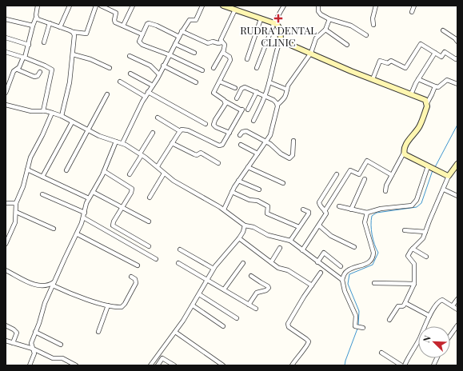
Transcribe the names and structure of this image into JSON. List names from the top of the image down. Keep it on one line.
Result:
{"places":{"health":["RUDRA DENTAL CLINIC"]},"north":"top left"}
